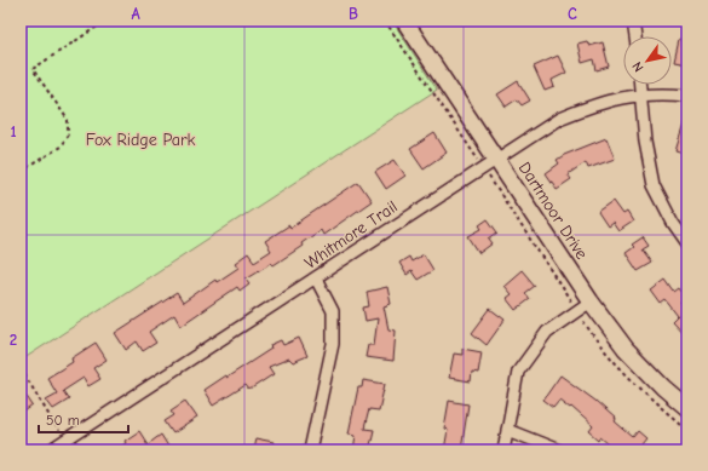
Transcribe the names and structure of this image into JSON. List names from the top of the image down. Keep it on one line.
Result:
{"streets":{"street":["Dartmoor Drive","Whitmore Trail"]},"crossings":[["Dartmoor Drive","Whitmore Trail"]],"parks":["Fox Ridge Park"],"scale_bar":"50 m","north":"bottom left","grid":{"columns":["A","B","C"],"rows":["1","2"]}}
